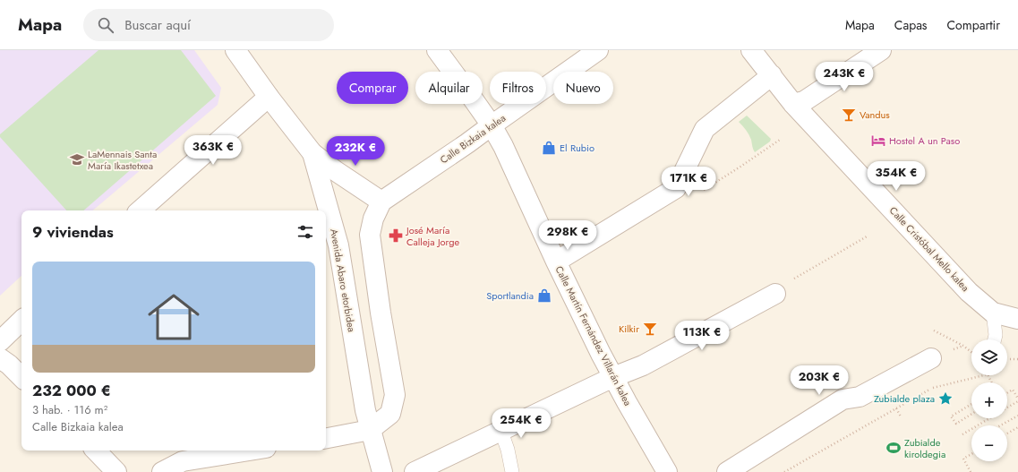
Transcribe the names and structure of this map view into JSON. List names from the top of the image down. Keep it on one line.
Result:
{"streets":{"street":["Calle Bizkaia kalea","Calle Cristóbal Mello kalea","Avenida Abaro etorbidea","Calle Martín Fernández Villarán kalea"]},"crossings":[["Calle Bizkaia kalea","Calle Martín Fernández Villarán kalea"]],"places":{"bar":["Vandus","Kilkir"],"hotel":["Hostel A un Paso"],"shop":["El Rubio","Sportlandia"],"school or university":["LaMennais Santa María Ikastetxea"],"pharmacy":["José María Calleja Jorge"],"place":["Zubialde plaza"],"sports":["Zubialde kiroldegia"]},"page":{"header":"Mapa","search":"Buscar aquí","nav":["Mapa","Capas","Compartir"],"price":["243K €","363K €","232K €","354K €","171K €","298K €","113K €","203K €","254K €"],"chip":["Comprar","Alquilar","Filtros","Nuevo"],"heading":"9 viviendas","list":[{"name":"232 000 €","note":"3 hab. · 116 m² · Calle Bizkaia kalea"}],"map_buttons":["+","−"]}}
